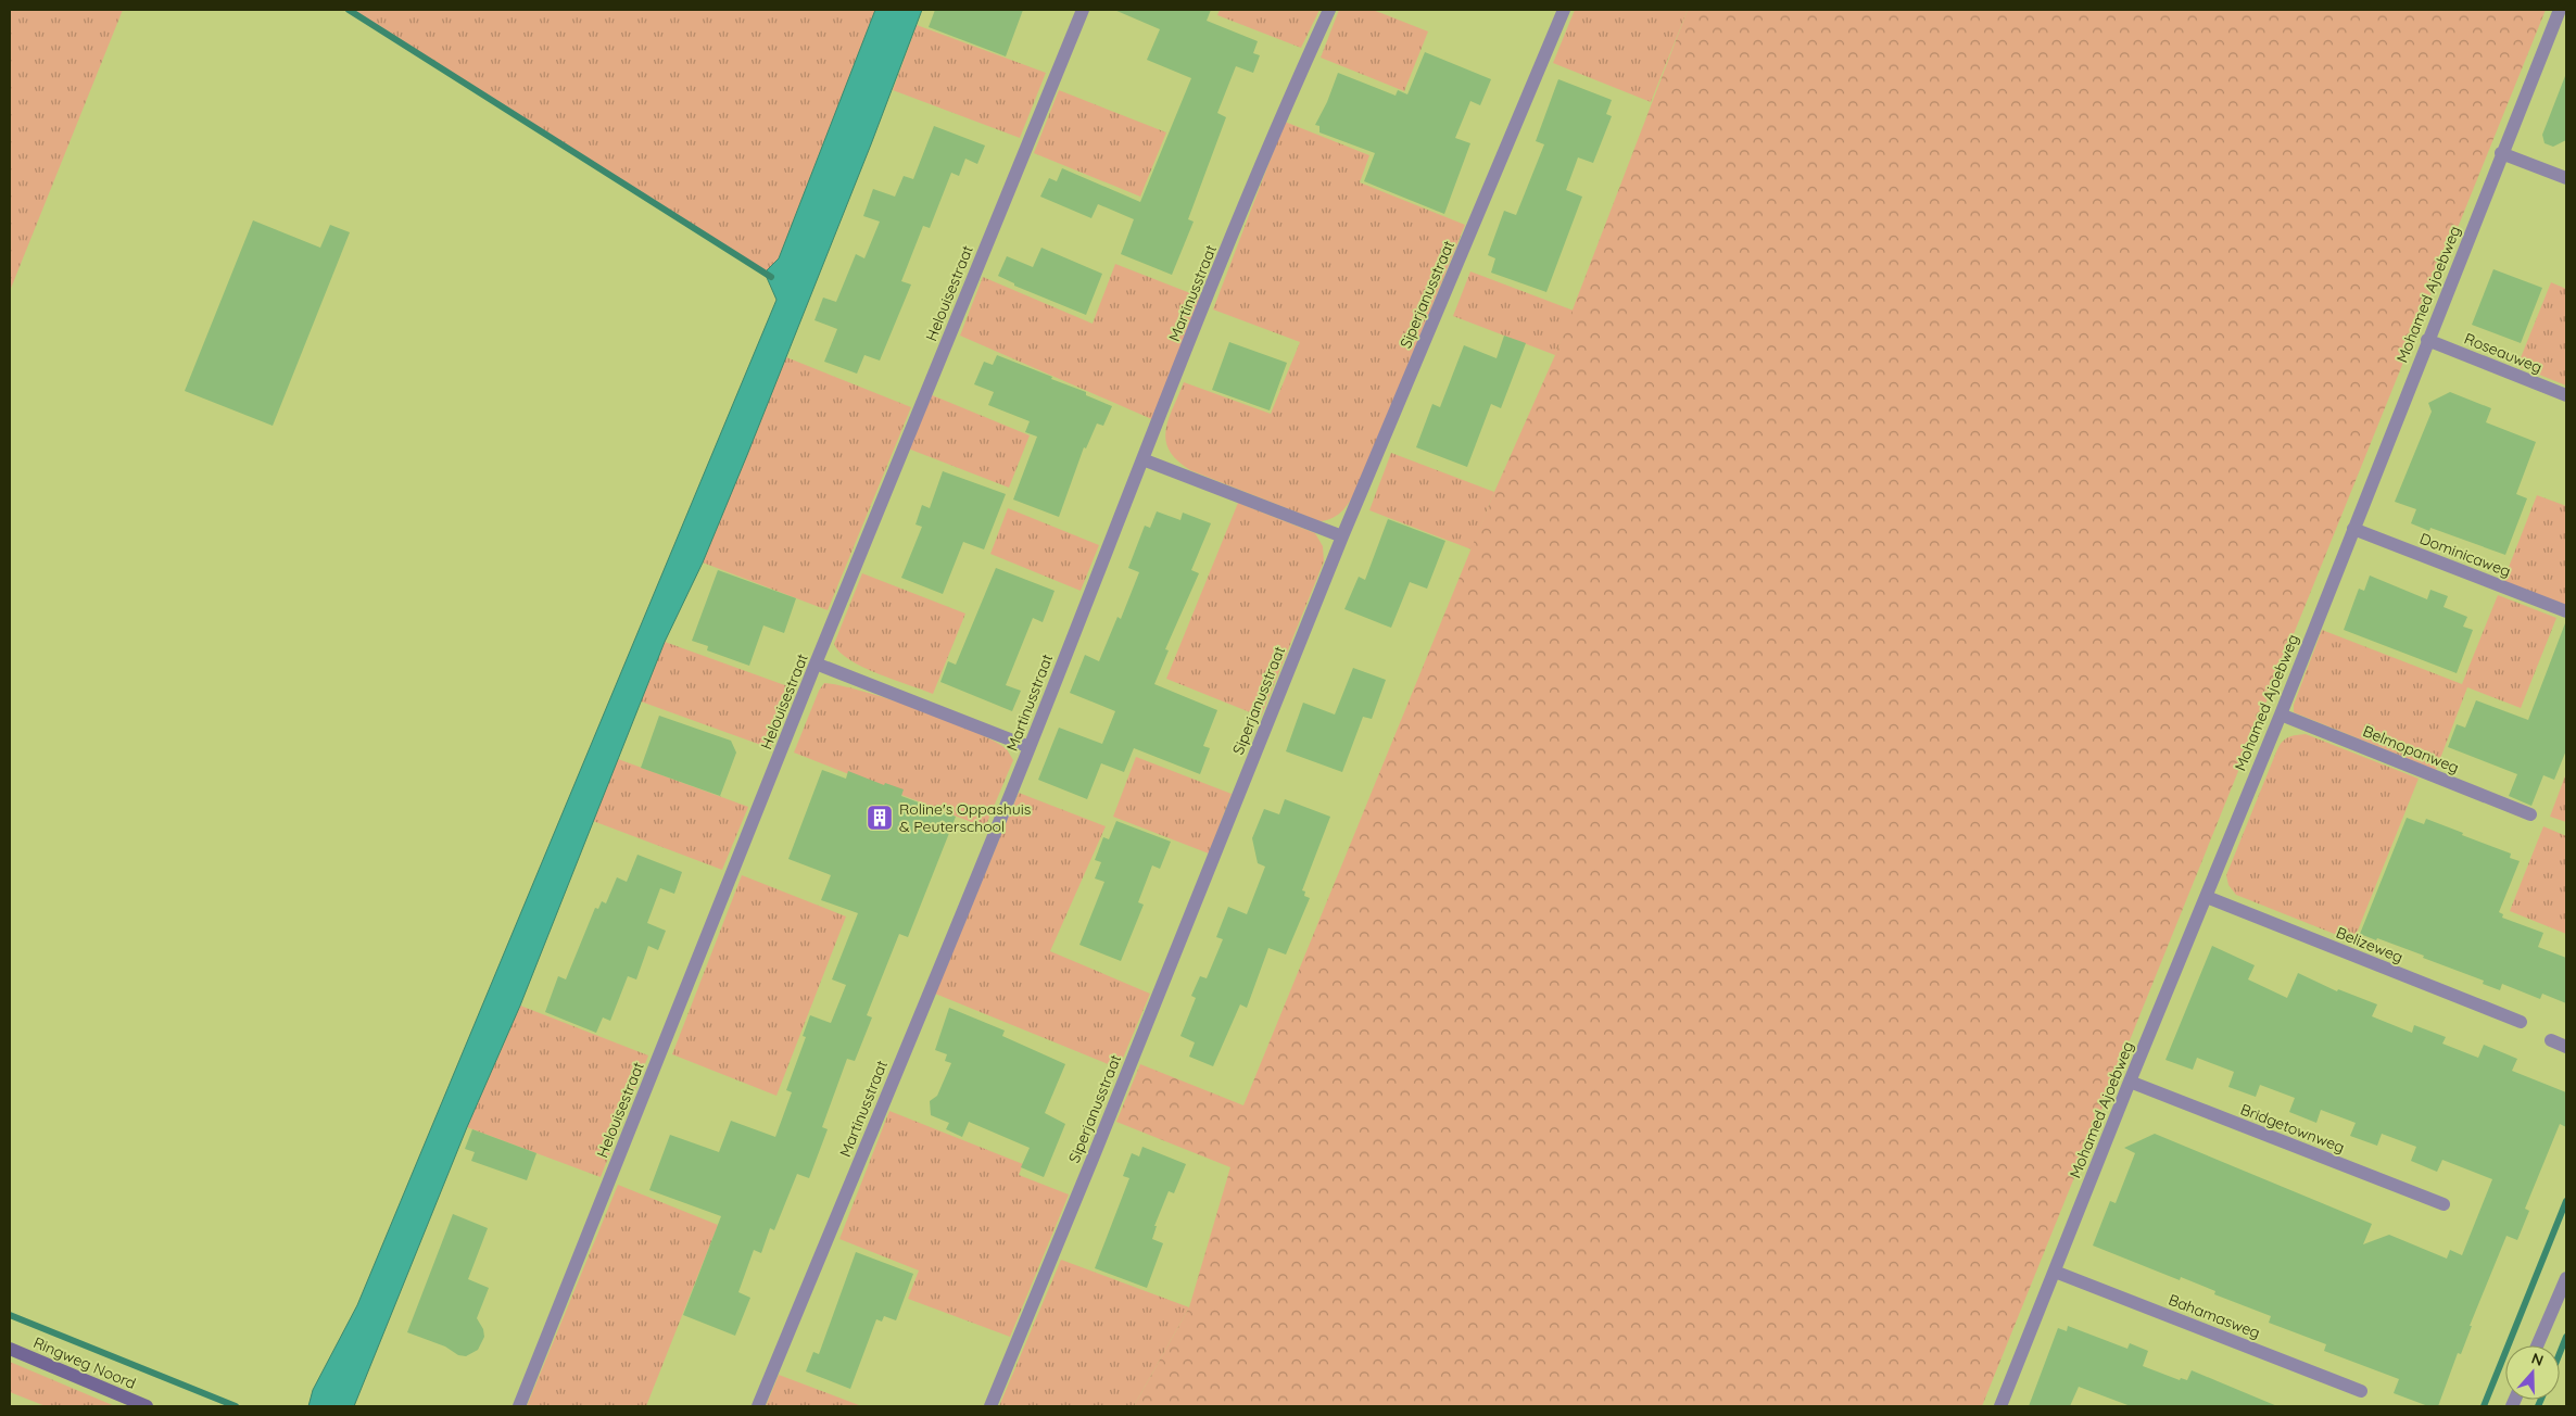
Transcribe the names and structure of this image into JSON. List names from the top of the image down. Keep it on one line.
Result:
{"streets":{"street":["Helouisestraat","Martinusstraat","Siperjanusstraat","Mohamed Ajoebweg","Roseauweg","Dominicaweg","Belmopanweg","Belizeweg","Bridgetownweg","Bahamasweg","Ringweg Noord"]},"crossings":[["Mohamed Ajoebweg","Roseauweg"],["Mohamed Ajoebweg","Dominicaweg"],["Mohamed Ajoebweg","Belmopanweg"],["Mohamed Ajoebweg","Belizeweg"],["Mohamed Ajoebweg","Bridgetownweg"],["Mohamed Ajoebweg","Bahamasweg"]],"places":{"building":["Roline's Oppashuis & Peuterschool"]},"north":"top"}
